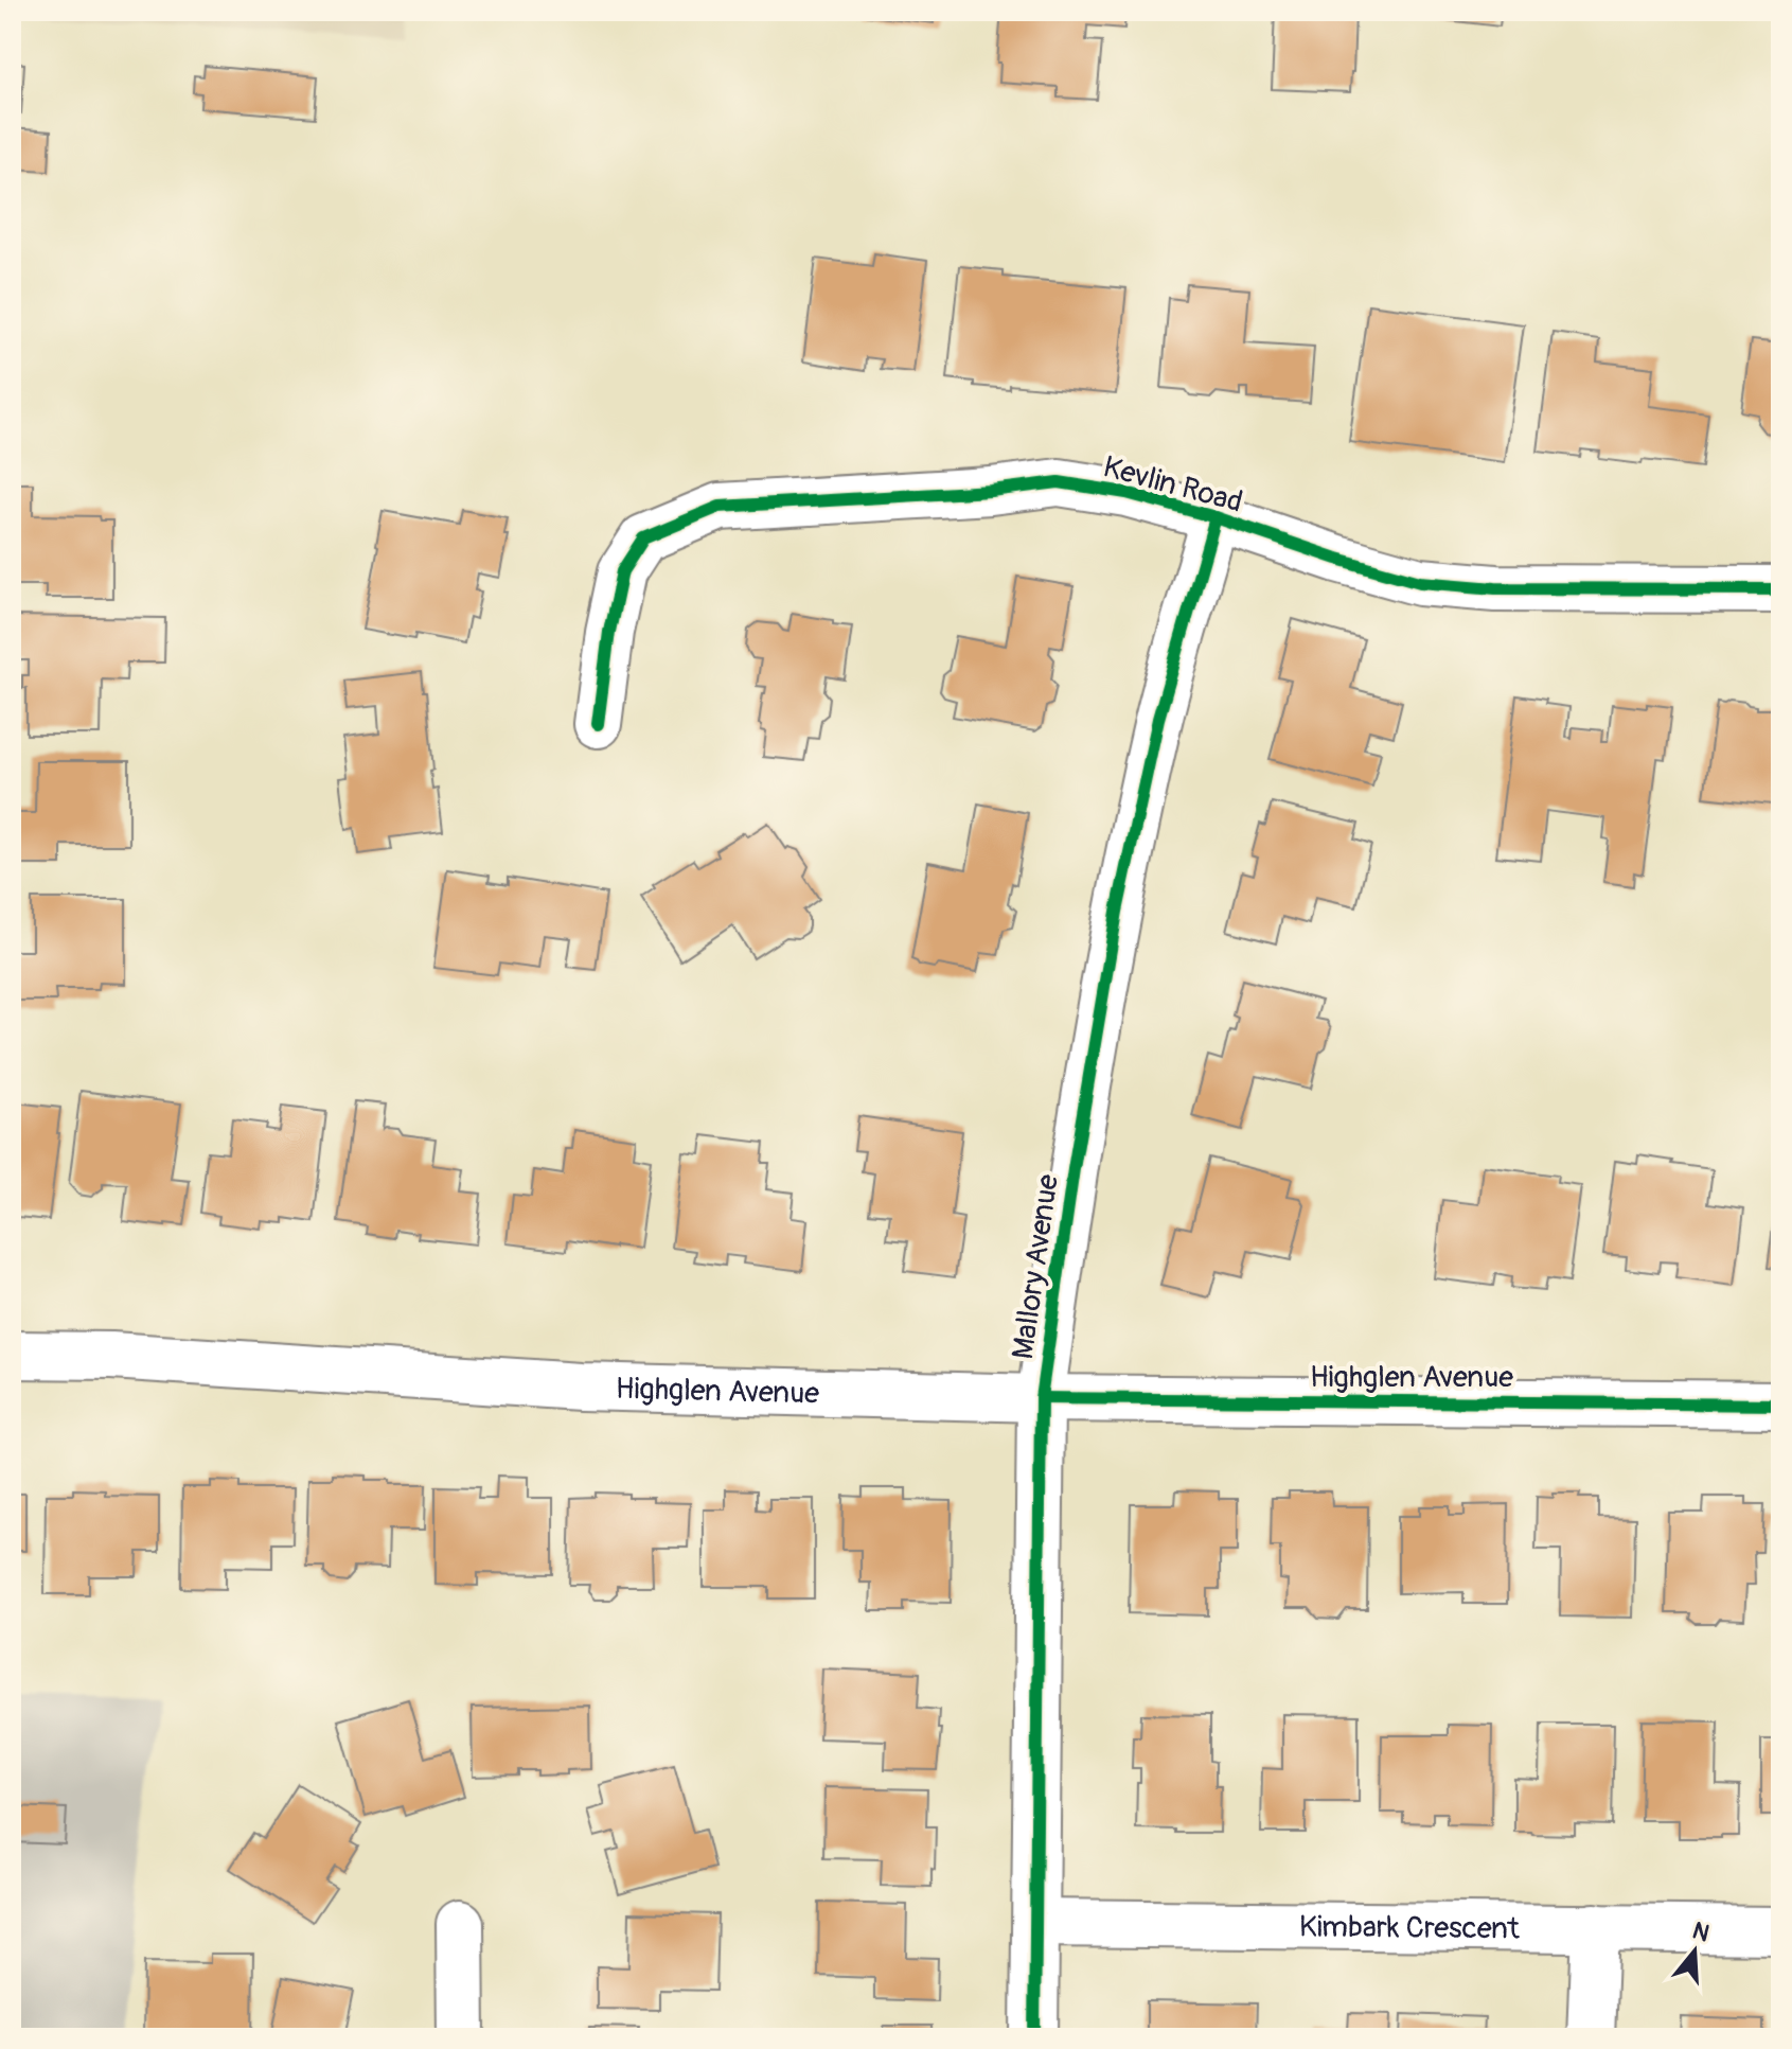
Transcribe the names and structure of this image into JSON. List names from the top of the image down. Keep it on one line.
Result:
{"streets":{"street":["Kevlin Road","Mallory Avenue","Highglen Avenue","Kimbark Crescent"]},"crossings":[["Kevlin Road","Mallory Avenue"],["Mallory Avenue","Highglen Avenue"],["Mallory Avenue","Kimbark Crescent"]],"north":"top"}
